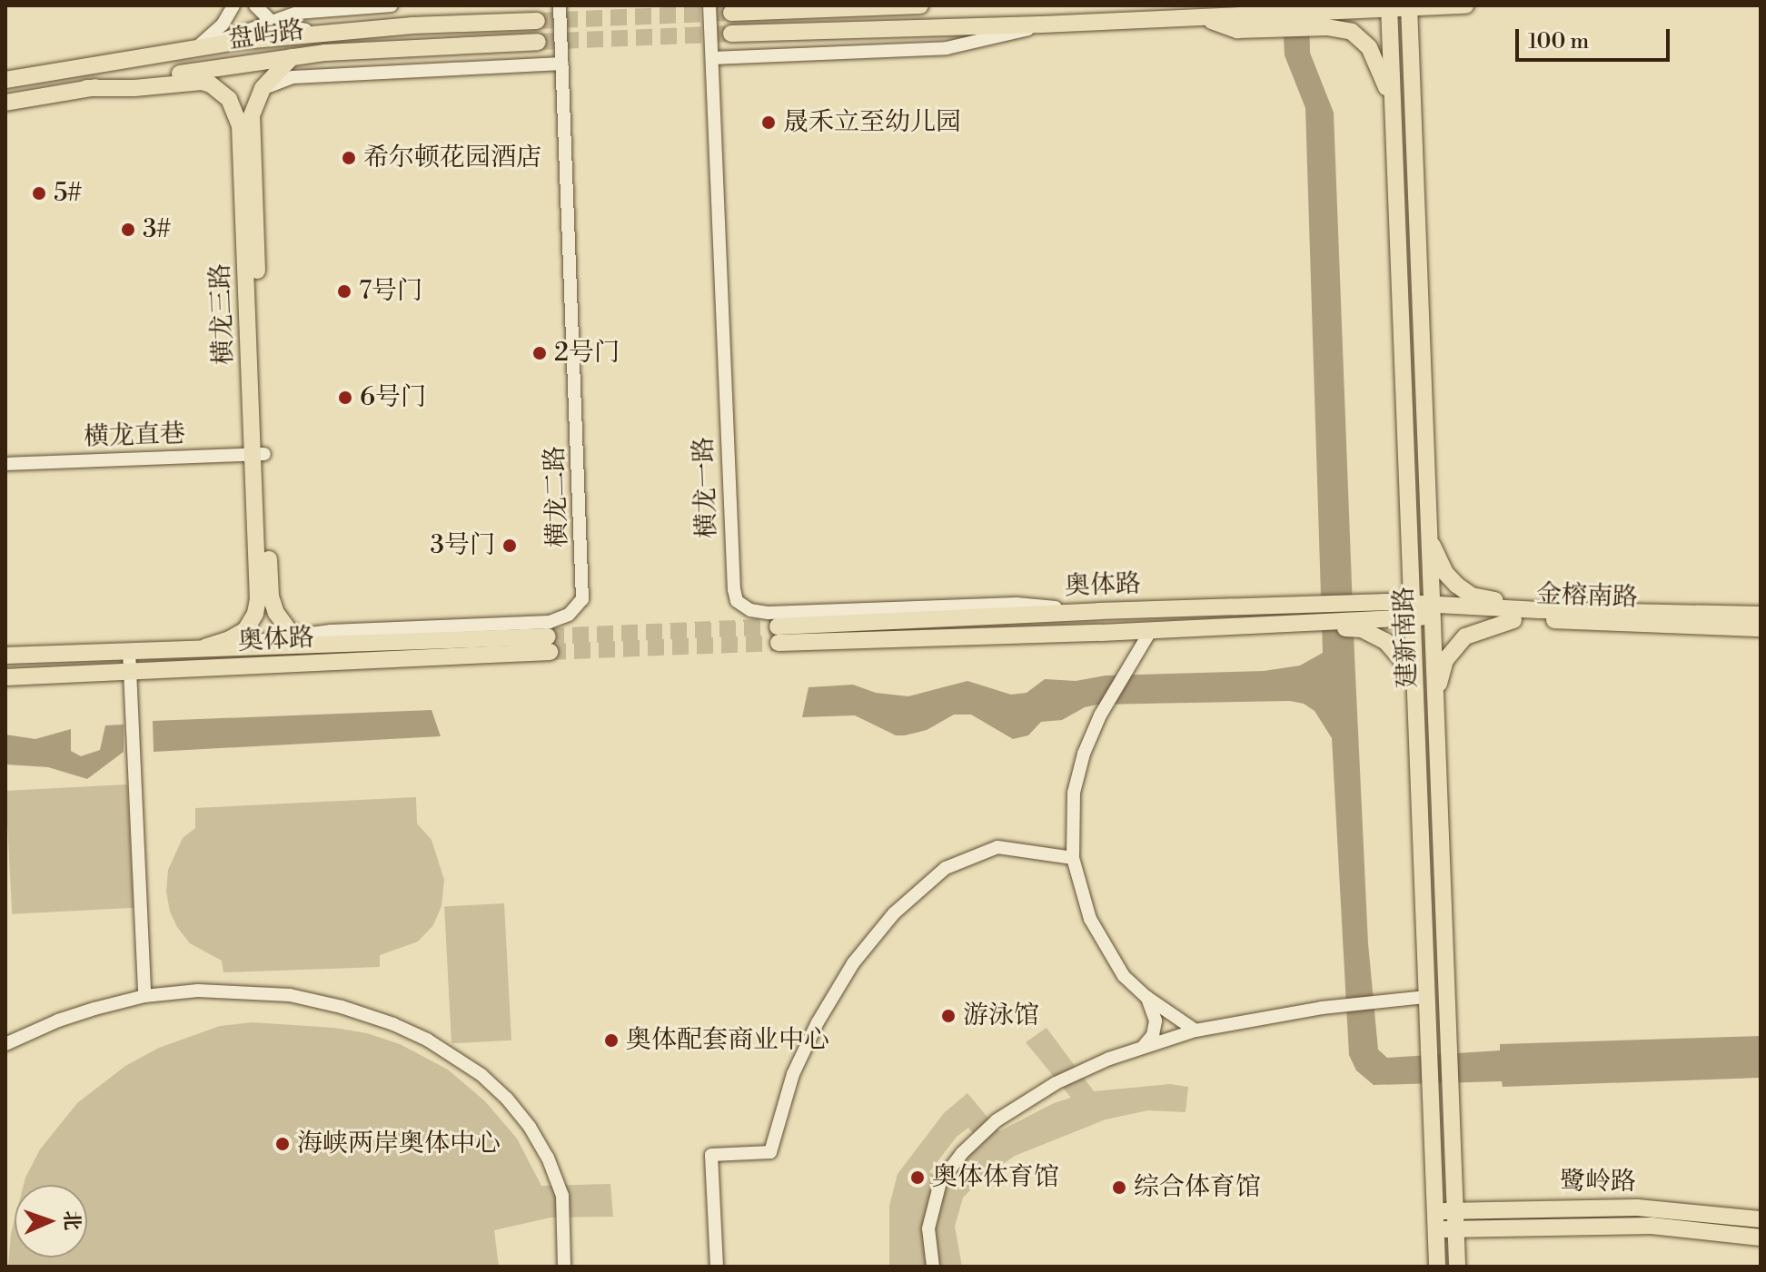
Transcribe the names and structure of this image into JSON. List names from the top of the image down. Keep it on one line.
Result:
{"streets":{"main road":["盘屿路","横龙三路","奥体路","金榕南路","建新南路","鹭岭路"],"street":["横龙直巷","横龙一路","横龙二路"]},"crossings":[["盘屿路","横龙三路"],["横龙三路","横龙直巷"],["横龙三路","横龙二路"],["横龙三路","奥体路"],["横龙一路","奥体路"],["横龙二路","奥体路"],["奥体路","金榕南路"],["奥体路","建新南路"],["金榕南路","建新南路"],["建新南路","鹭岭路"]],"places":["晟禾立至幼儿园","希尔顿花园酒店","5#","3#","7号门","2号门","6号门","3号门","游泳馆","奥体配套商业中心","海峡两岸奥体中心","奥体体育馆","综合体育馆"],"scale_bar":"100 m","north":"right"}
